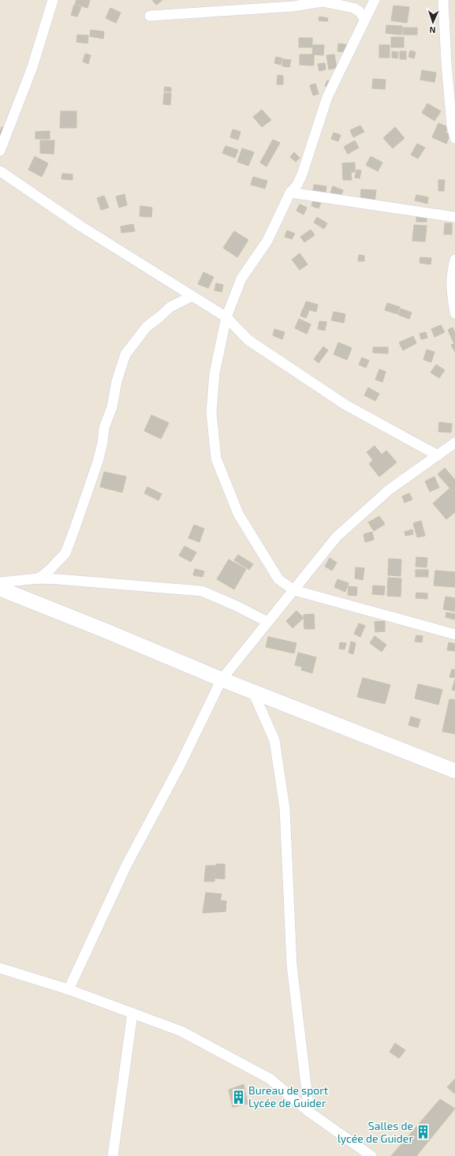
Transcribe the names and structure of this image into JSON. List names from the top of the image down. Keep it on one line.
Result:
{"places":{"building":["Bureau de sport Lycée de Guider","Salles de lycée de Guider"]},"north":"bottom"}
